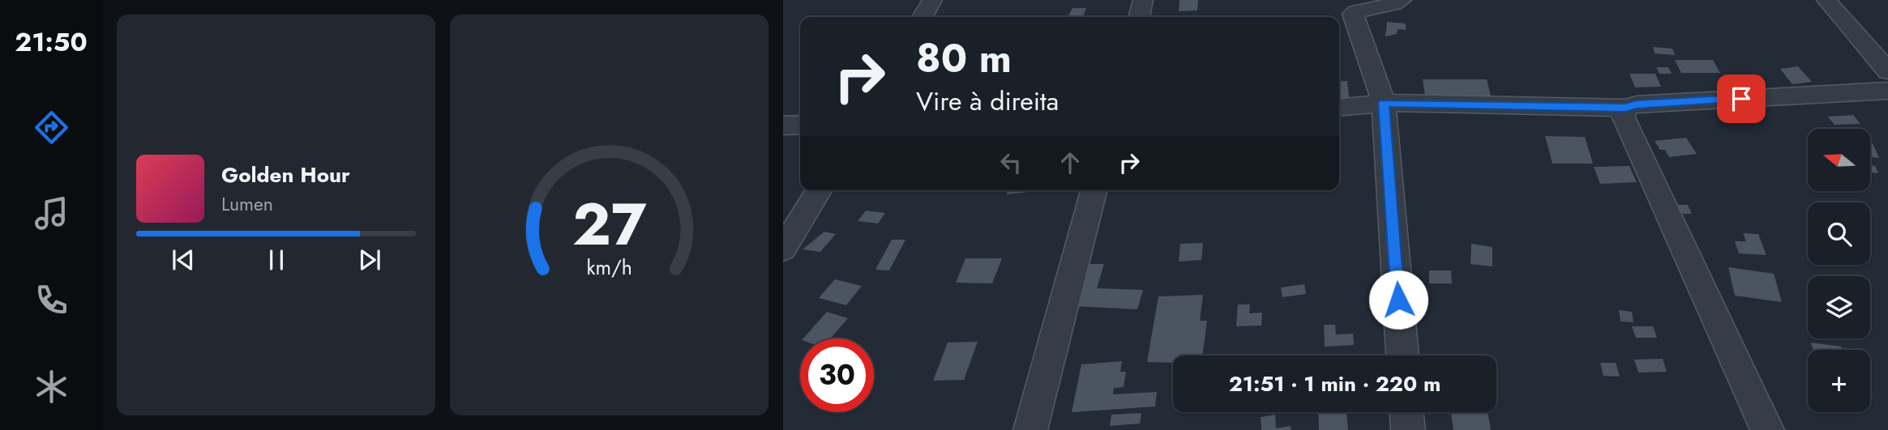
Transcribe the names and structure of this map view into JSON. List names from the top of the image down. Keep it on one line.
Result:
{"north":"left","page":{"tabs":"21:50","turn":["80 m","Vire à direita"],"map_buttons":"+","song":["Golden Hour","Lumen"],"limit":"30","trip":"21:51 · 1 min · 220 m","gauge":["27","km/h"]}}
